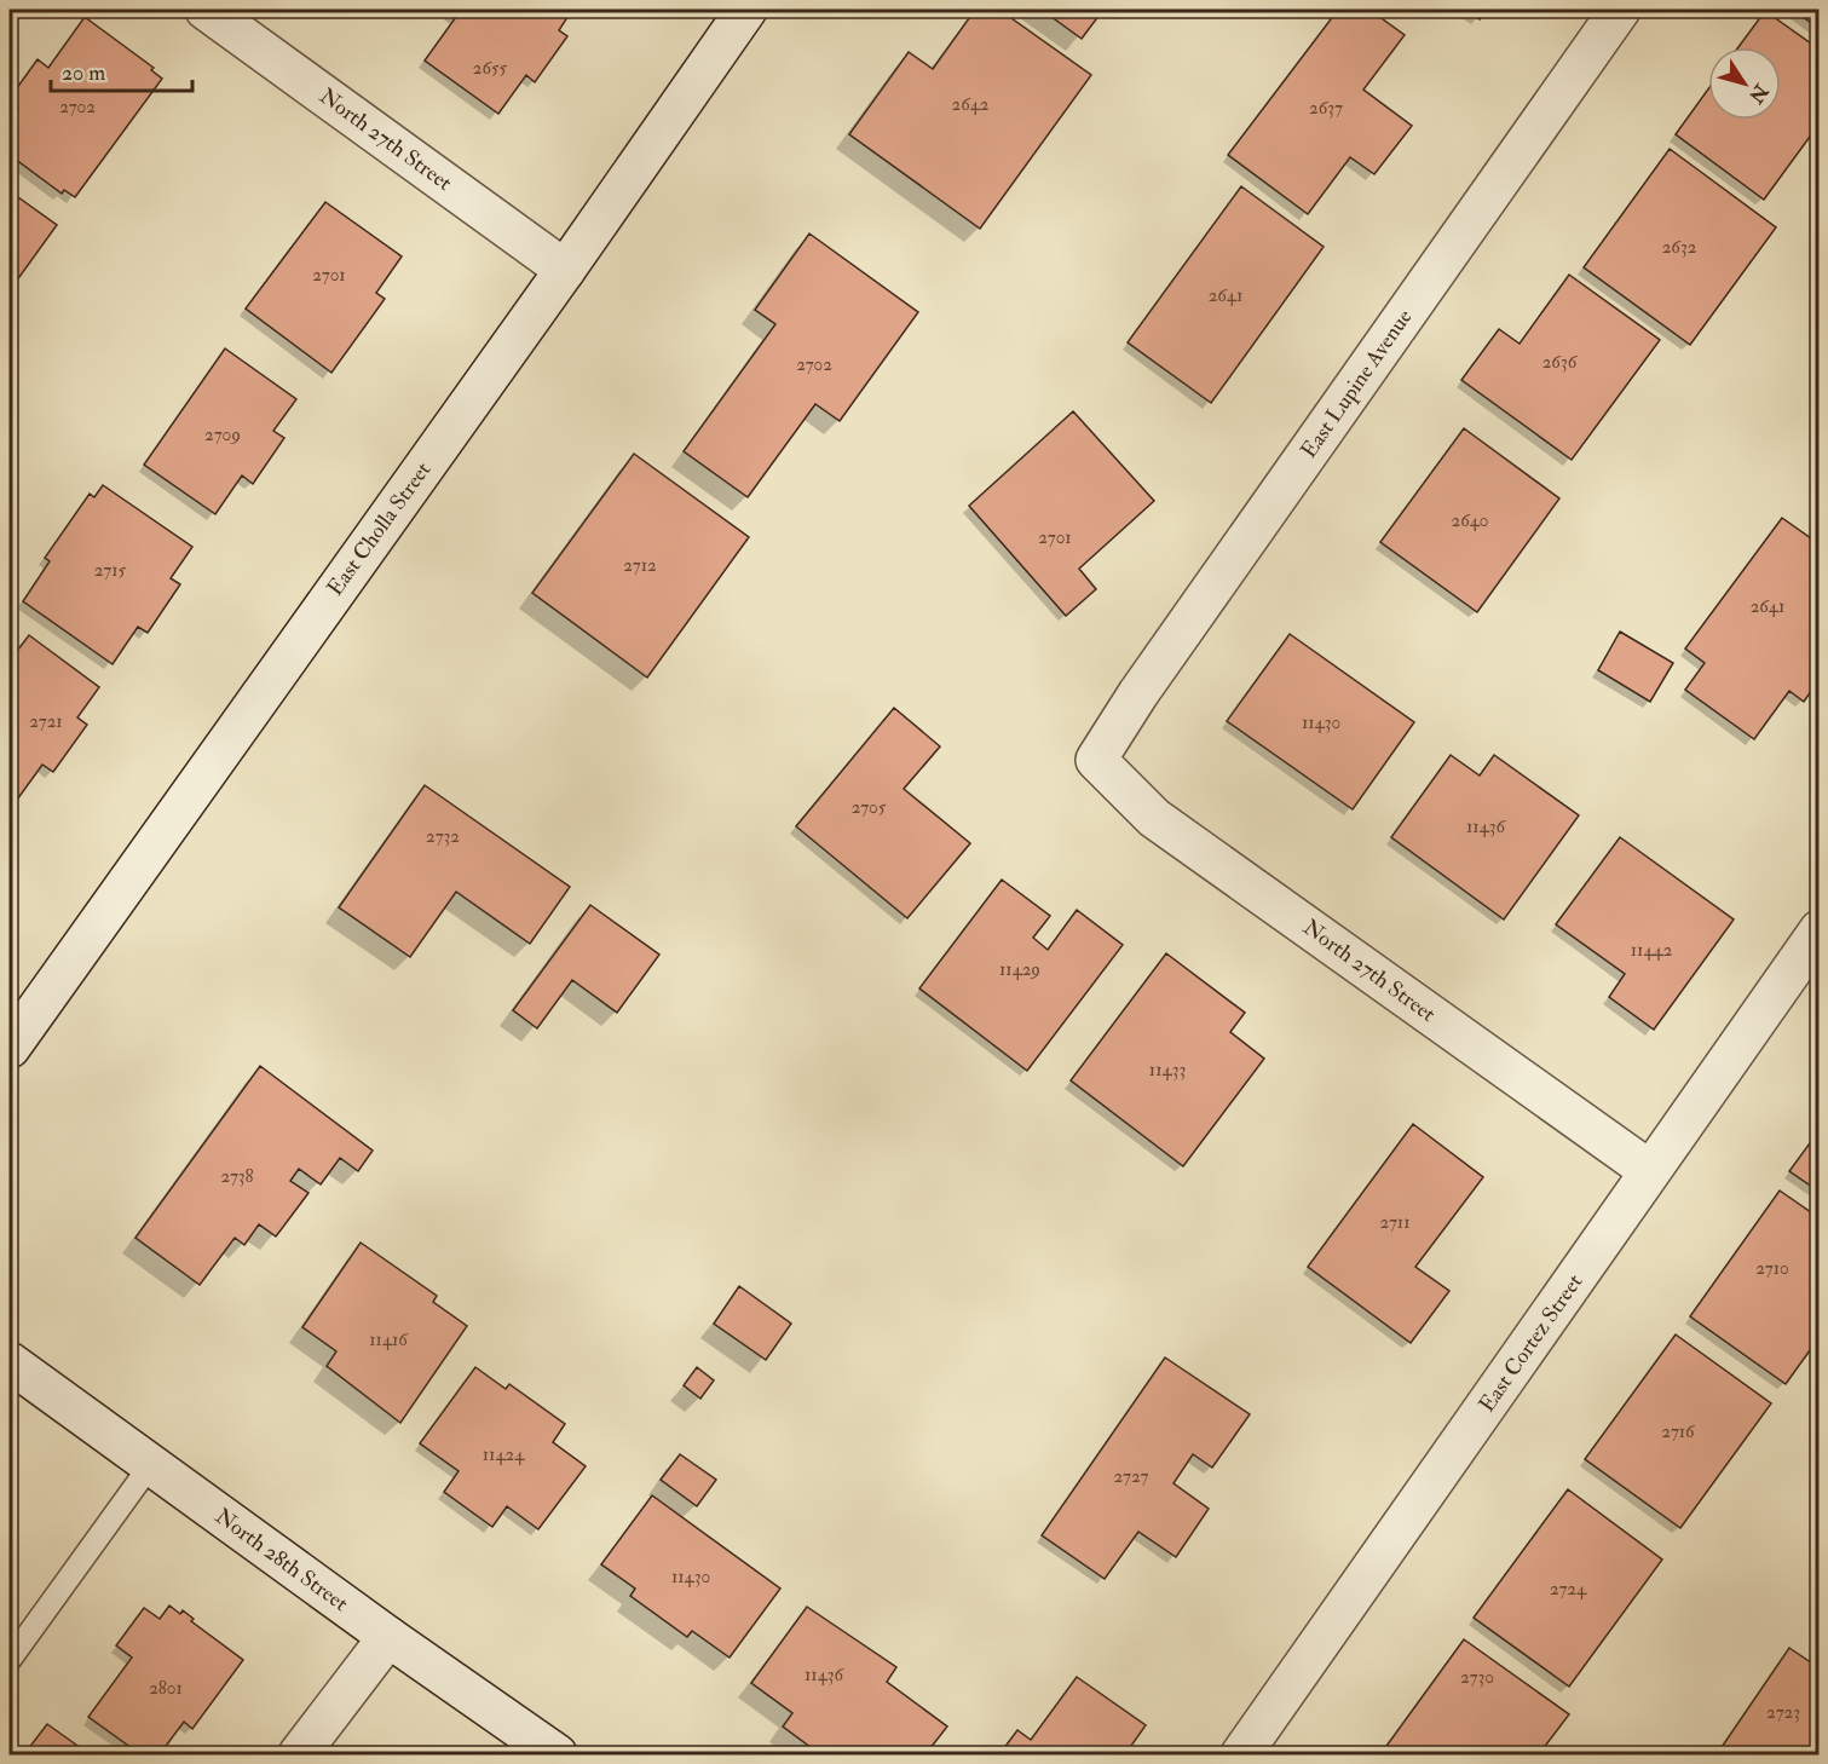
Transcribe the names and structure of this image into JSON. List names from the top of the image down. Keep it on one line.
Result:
{"streets":{"street":["North 27th Street","East Lupine Avenue","East Cholla Street","East Cortez Street","North 28th Street"]},"crossings":[["North 27th Street","East Lupine Avenue"],["North 27th Street","East Cholla Street"],["North 27th Street","East Cortez Street"]],"house_numbers":["2655","2642","2702","2637","2632","2701","2641","2636","2702","2709","2640","2701","2712","2715","2641","2721","11430","2705","11436","2732","11442","11429","11433","2738","2711","2710","11416","2716","11424","2727","11430","2724","11436","2730","2801","2723"],"scale_bar":"20 m","north":"bottom right"}
